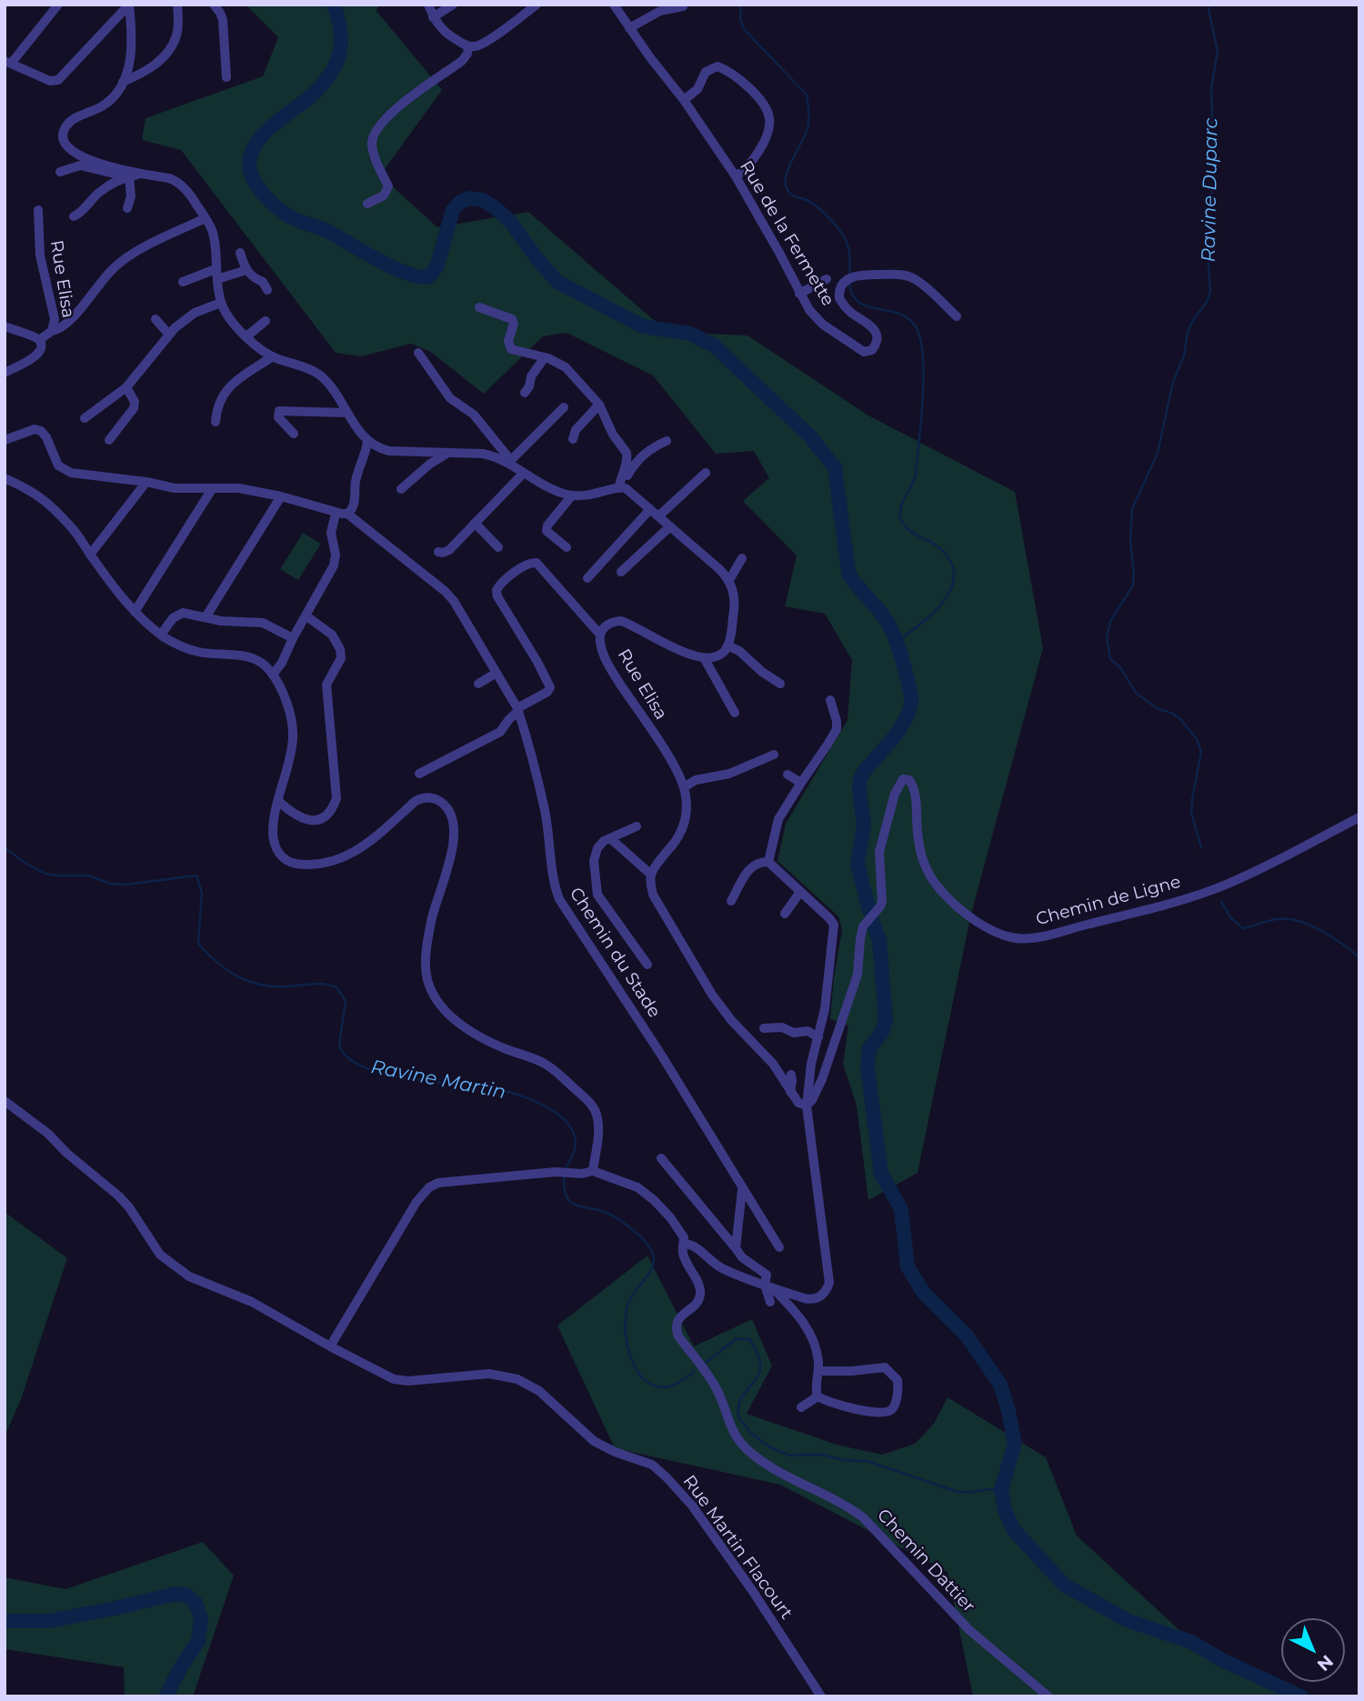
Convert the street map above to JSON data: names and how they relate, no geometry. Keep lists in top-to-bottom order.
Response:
{
  "streets": {
    "street": [
      "Rue de la Fermette",
      "Rue Elisa",
      "Chemin de Ligne",
      "Chemin du Stade",
      "Rue Martin Flacourt",
      "Chemin Dattier"
    ]
  },
  "water": ["Ravine Duparc", "Ravine Martin"],
  "north": "bottom right"
}
